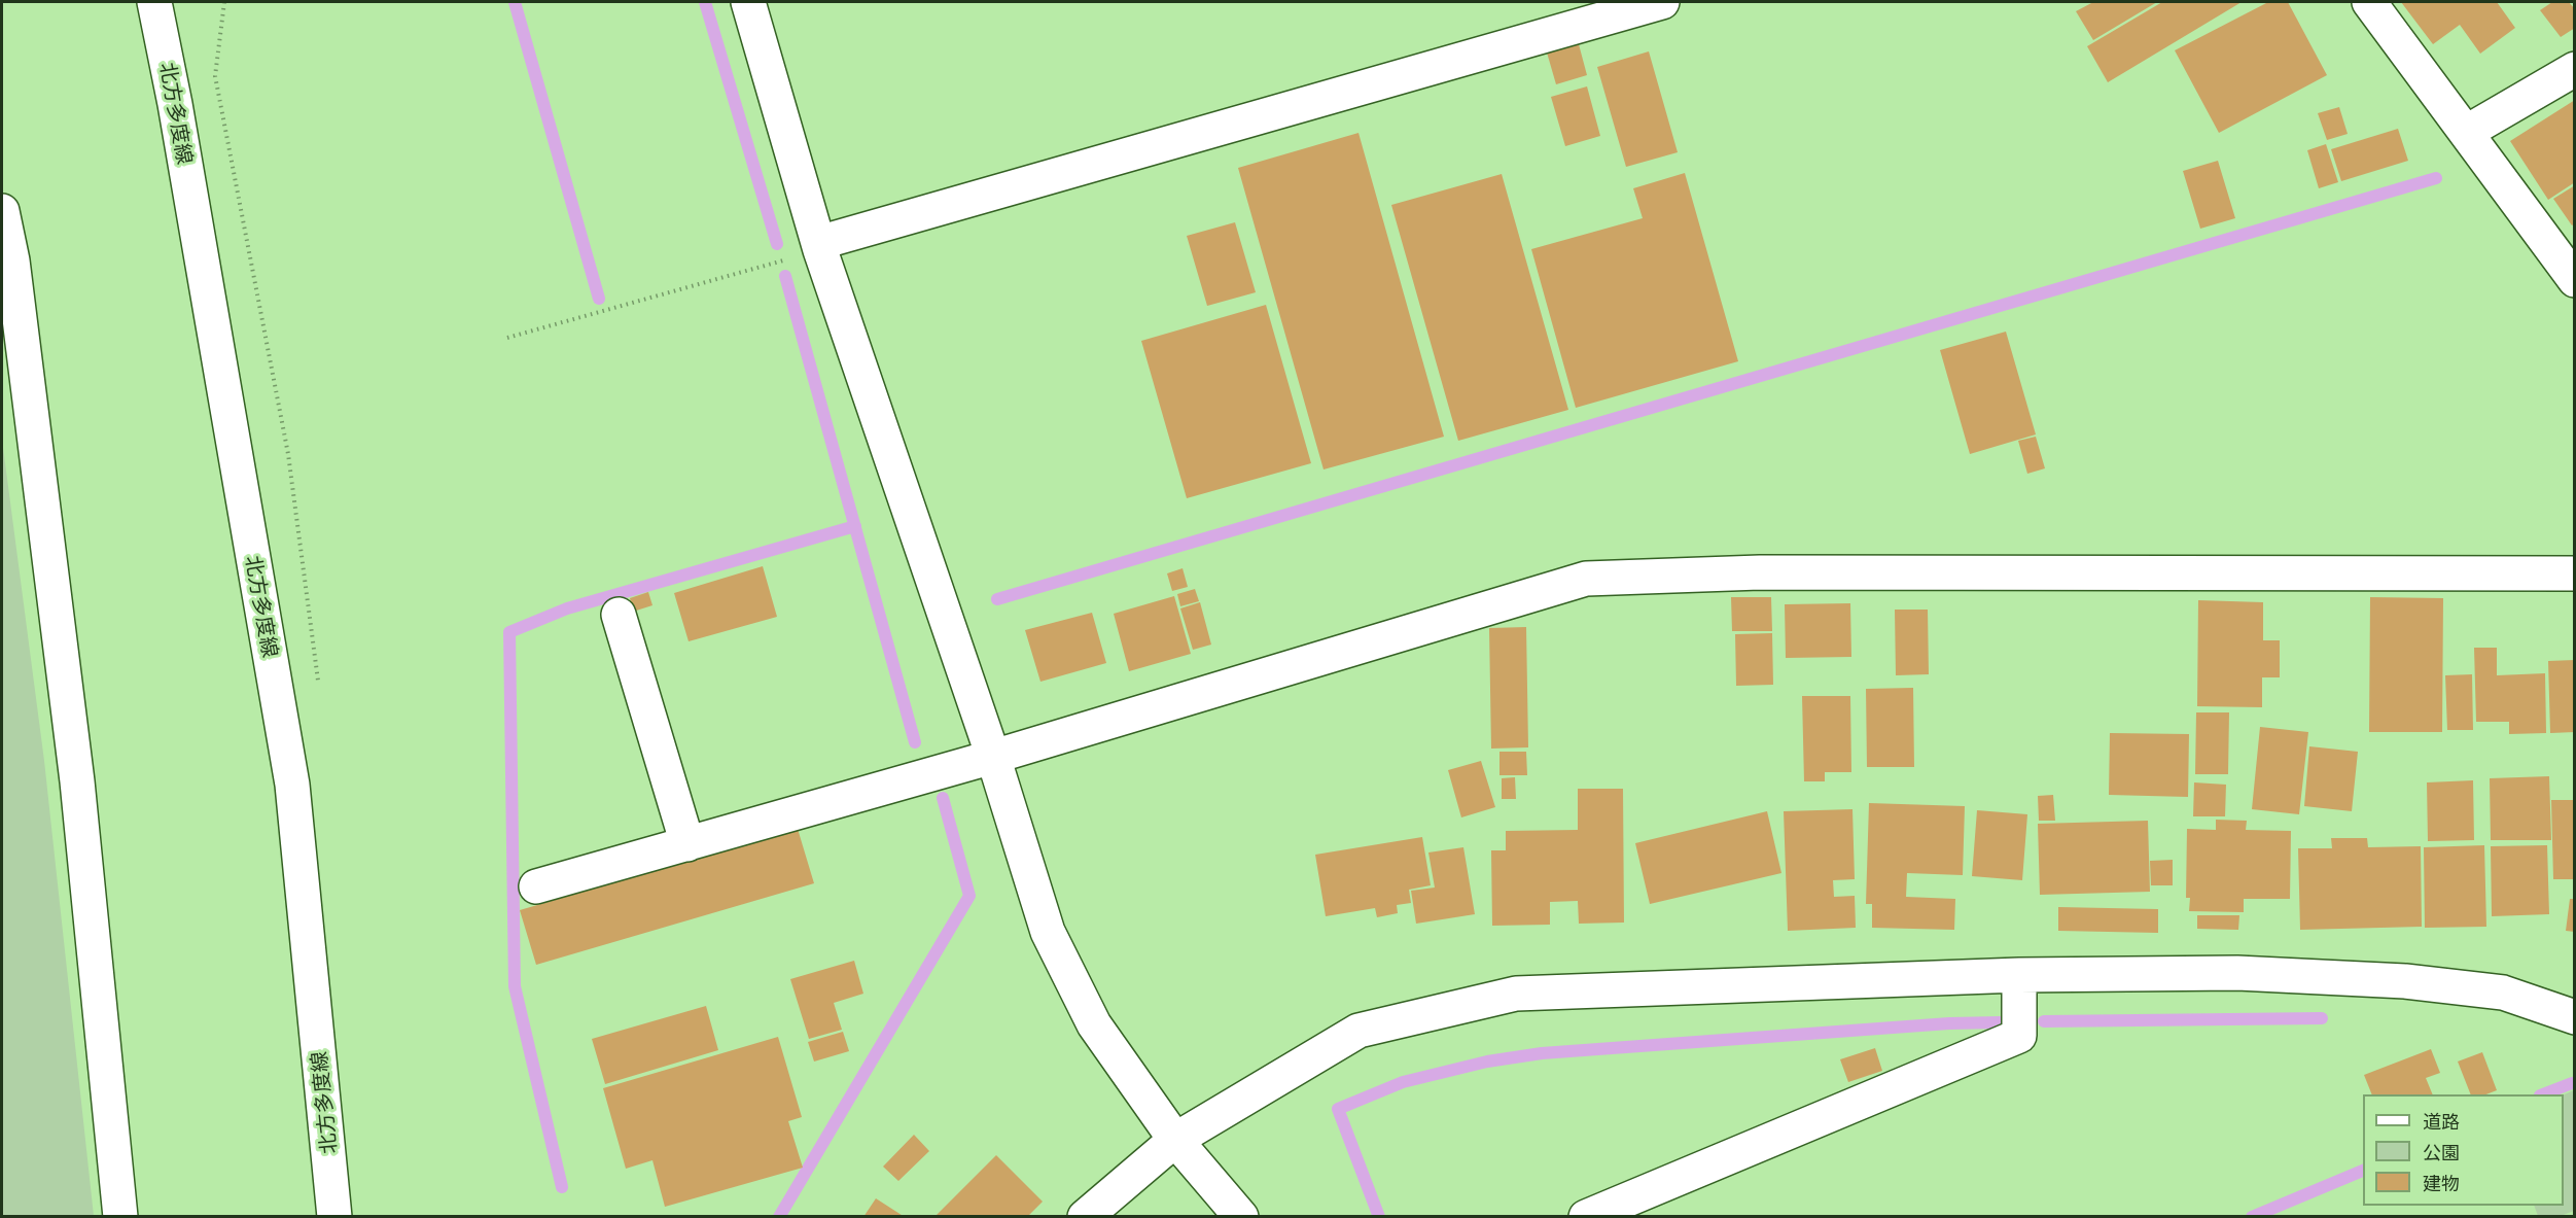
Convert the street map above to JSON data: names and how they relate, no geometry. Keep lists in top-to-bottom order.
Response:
{
  "streets": {
    "street": ["北方多度線"]
  },
  "legend": ["道路", "公園", "建物"]
}
